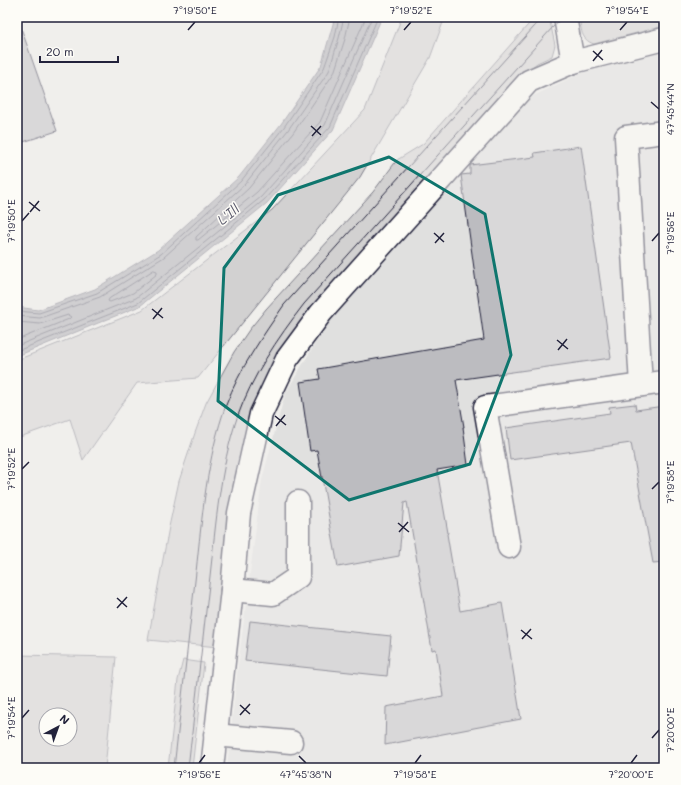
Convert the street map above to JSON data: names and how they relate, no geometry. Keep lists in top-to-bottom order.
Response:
{
  "water": ["L'Ill"],
  "scale_bar": "20 m",
  "north": "top right",
  "coordinates": [
    "7°19'50\"E",
    "7°19'52\"E",
    "7°19'54\"E",
    "47°45'44\"N",
    "7°19'56\"E",
    "7°19'58\"E",
    "7°20'00\"E",
    "47°45'38\"N"
  ]
}
